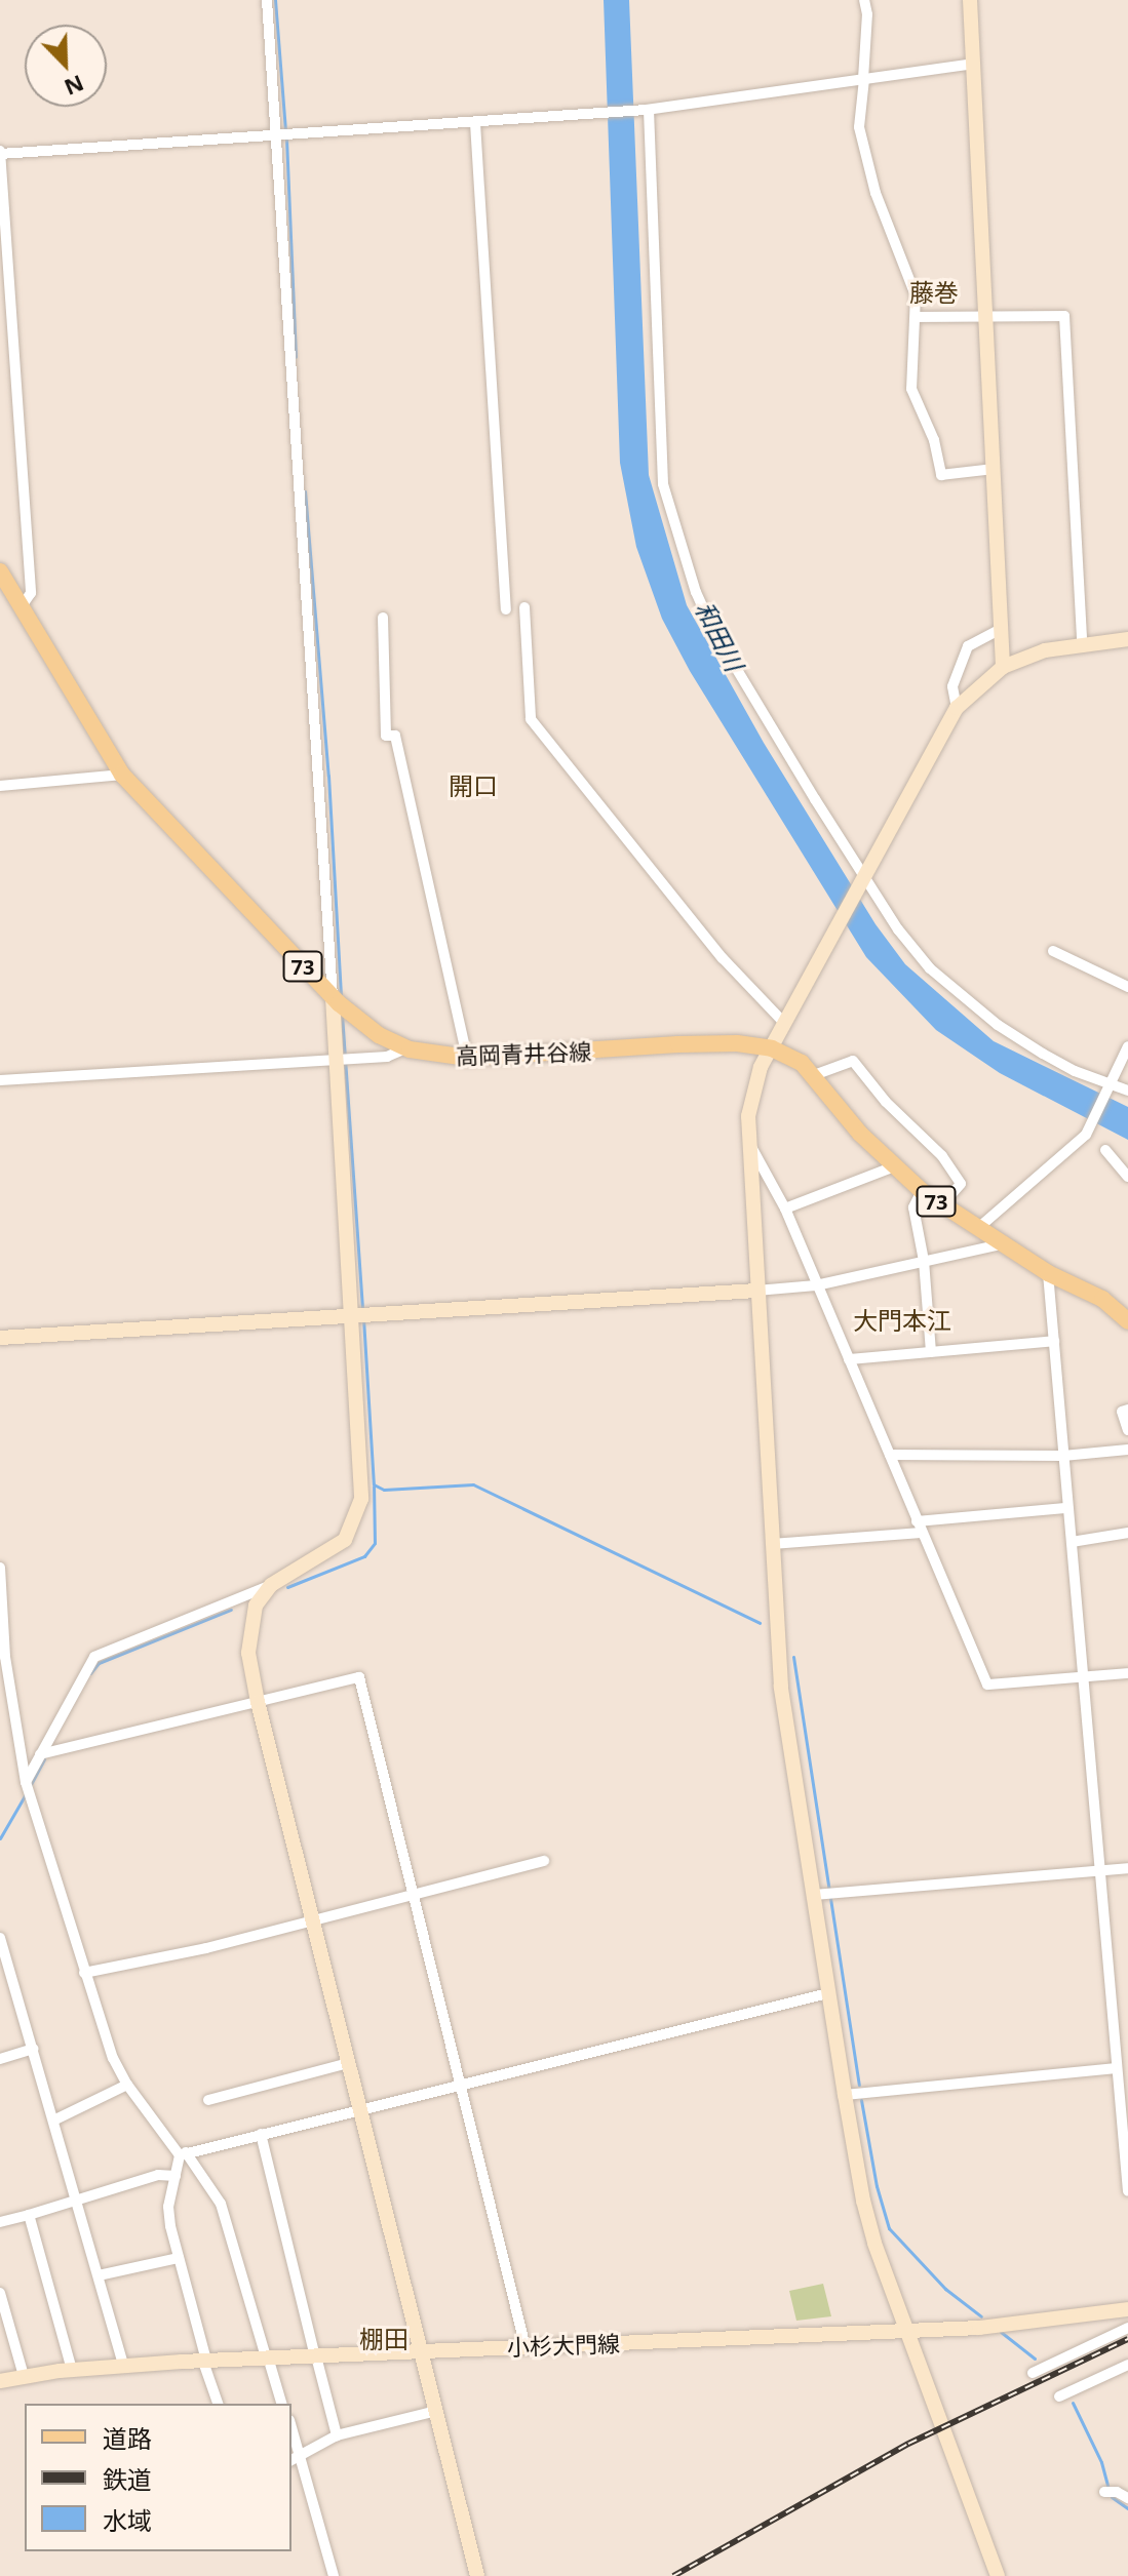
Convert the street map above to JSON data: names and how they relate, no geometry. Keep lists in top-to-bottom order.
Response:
{
  "streets": {
    "main road": ["73", "高岡青井谷線"],
    "street": ["小杉大門線"]
  },
  "districts": [
    "藤巻",
    "開口",
    "大門本江",
    "棚田"
  ],
  "water": ["和田川"],
  "legend": ["道路", "鉄道", "水域"],
  "north": "bottom right"
}
